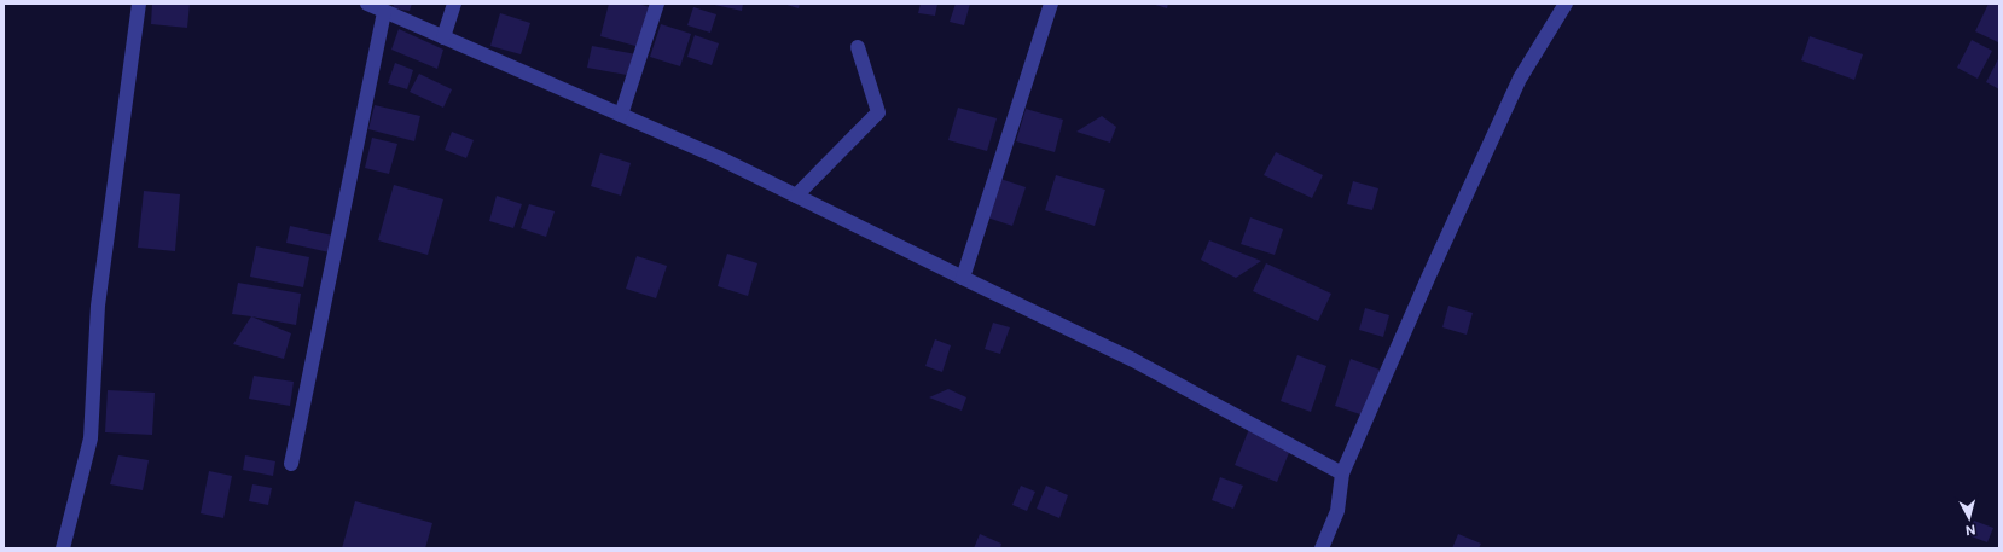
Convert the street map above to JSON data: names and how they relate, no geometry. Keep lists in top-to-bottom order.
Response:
{
  "north": "bottom"
}
